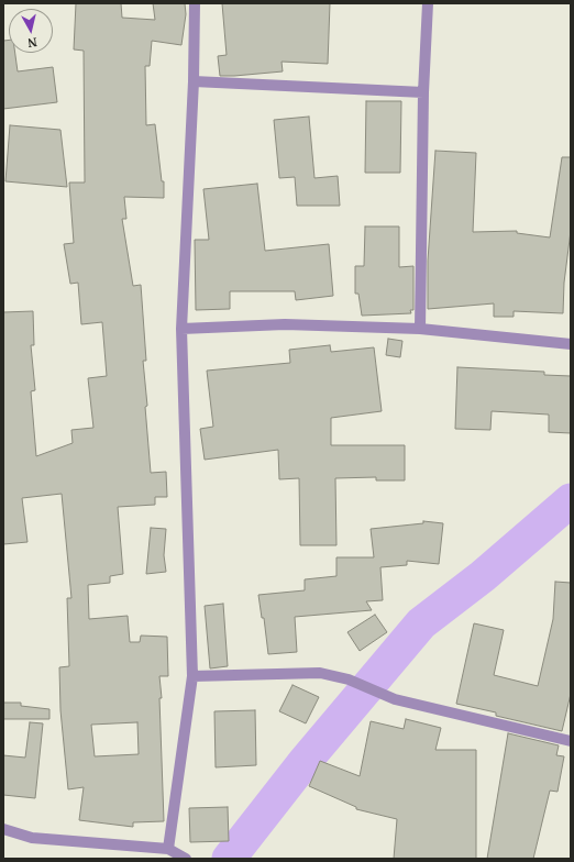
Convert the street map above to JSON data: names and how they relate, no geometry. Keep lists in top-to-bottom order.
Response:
{
  "north": "bottom"
}
